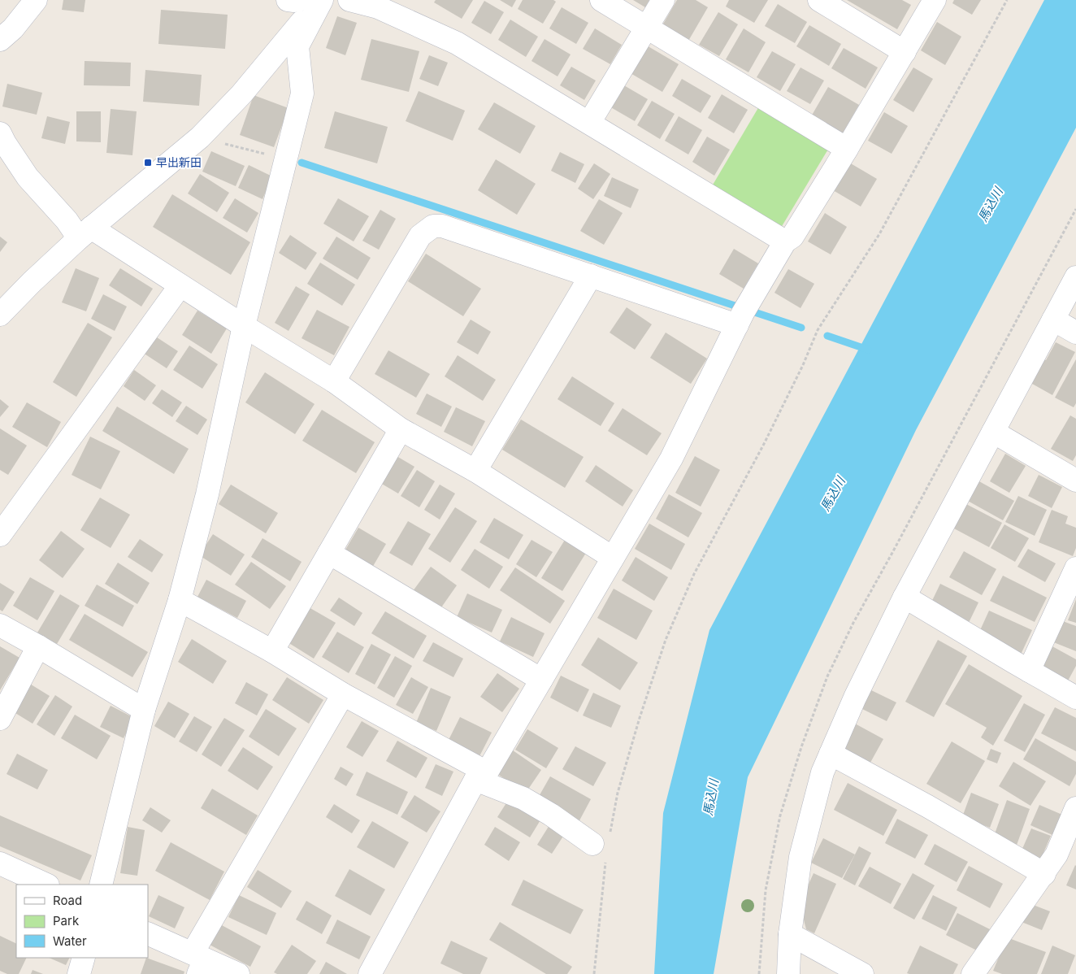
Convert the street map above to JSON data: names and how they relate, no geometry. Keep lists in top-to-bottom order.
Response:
{
  "water": ["馬込川"],
  "places": {
    "transit": ["早出新田"]
  },
  "legend": ["Road", "Park", "Water"]
}
